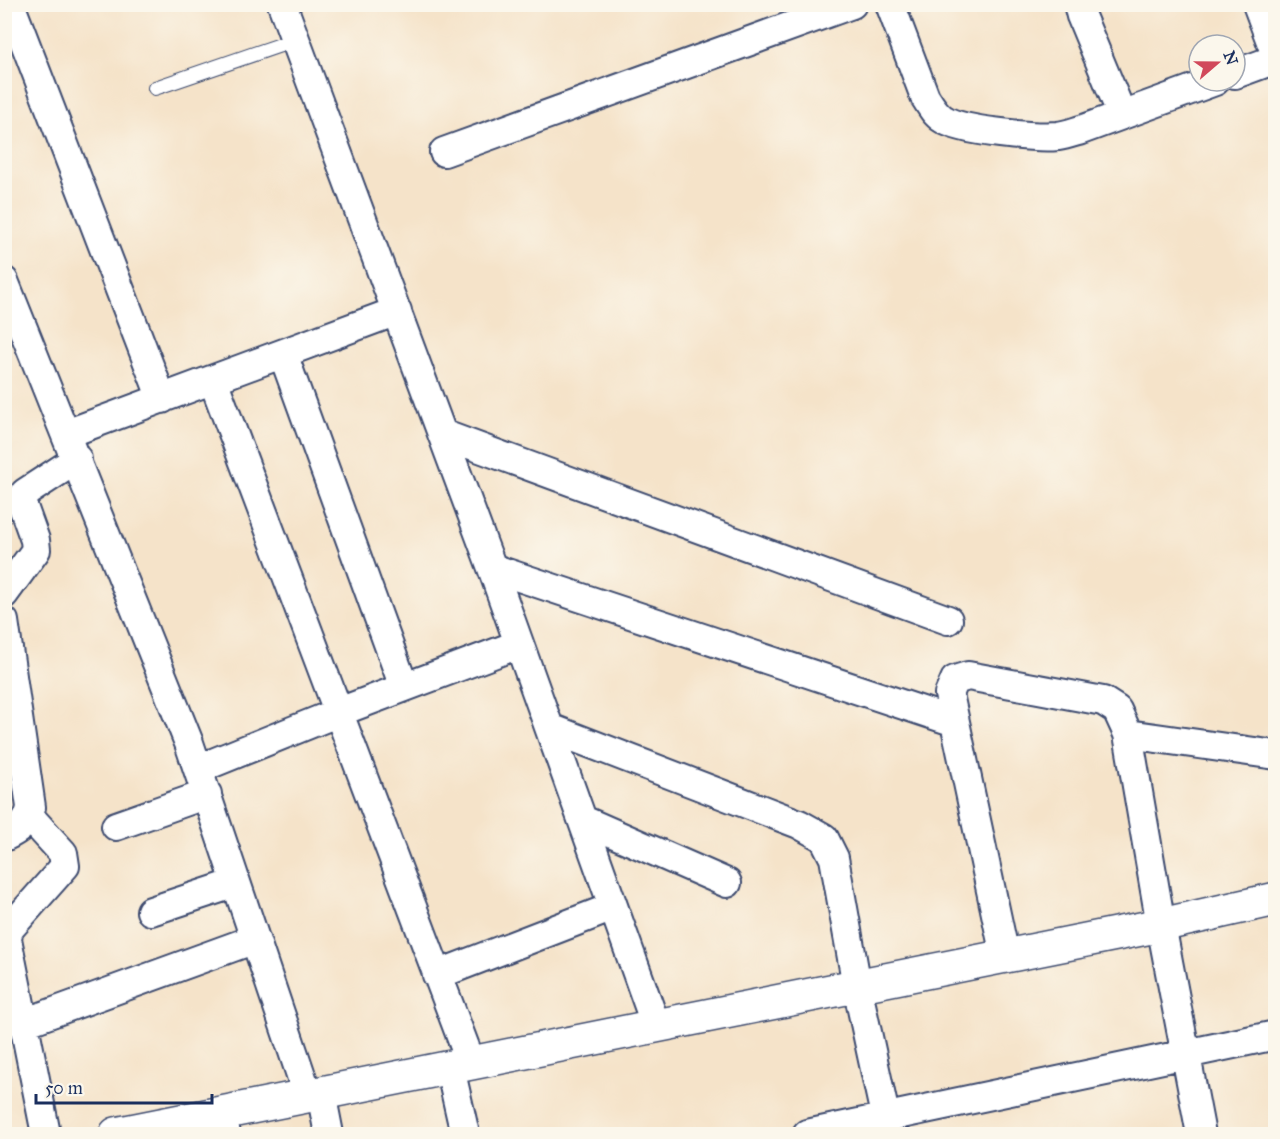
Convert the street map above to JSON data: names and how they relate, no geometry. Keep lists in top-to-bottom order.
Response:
{
  "scale_bar": "50 m",
  "north": "right"
}
